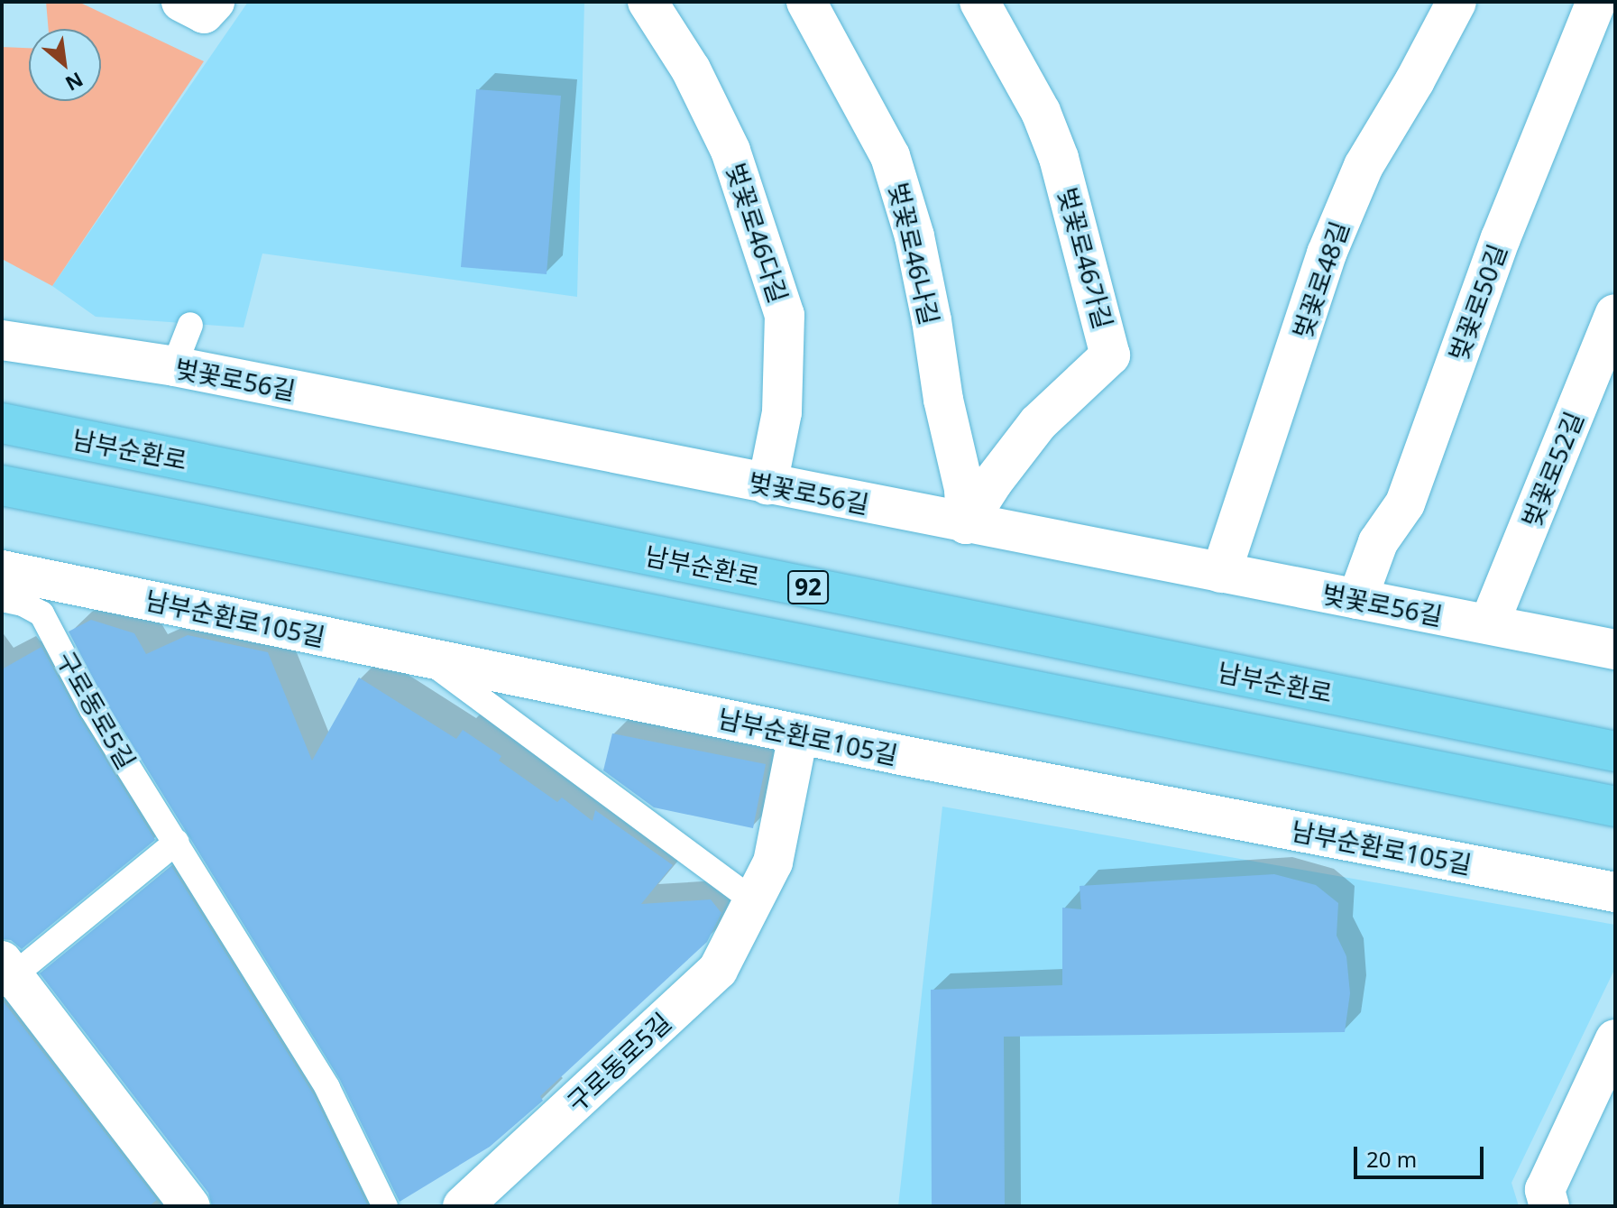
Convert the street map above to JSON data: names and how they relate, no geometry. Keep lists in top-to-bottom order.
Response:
{
  "streets": {
    "main road": ["남부순환로", "92"],
    "street": [
      "벚꽃로46다길",
      "벚꽃로46나길",
      "벚꽃로46가길",
      "벚꽃로48길",
      "벚꽃로50길",
      "벚꽃로56길",
      "벚꽃로52길",
      "남부순환로105길",
      "구로동로5길"
    ]
  },
  "crossings": [
    ["벚꽃로46다길", "벚꽃로56길"],
    ["벚꽃로46나길", "벚꽃로46가길"],
    ["벚꽃로46나길", "벚꽃로56길"],
    ["벚꽃로46가길", "벚꽃로56길"],
    ["벚꽃로48길", "벚꽃로56길"],
    ["벚꽃로50길", "벚꽃로56길"],
    ["벚꽃로56길", "벚꽃로52길"],
    ["남부순환로105길", "구로동로5길"]
  ],
  "scale_bar": "20 m",
  "north": "bottom right"
}
